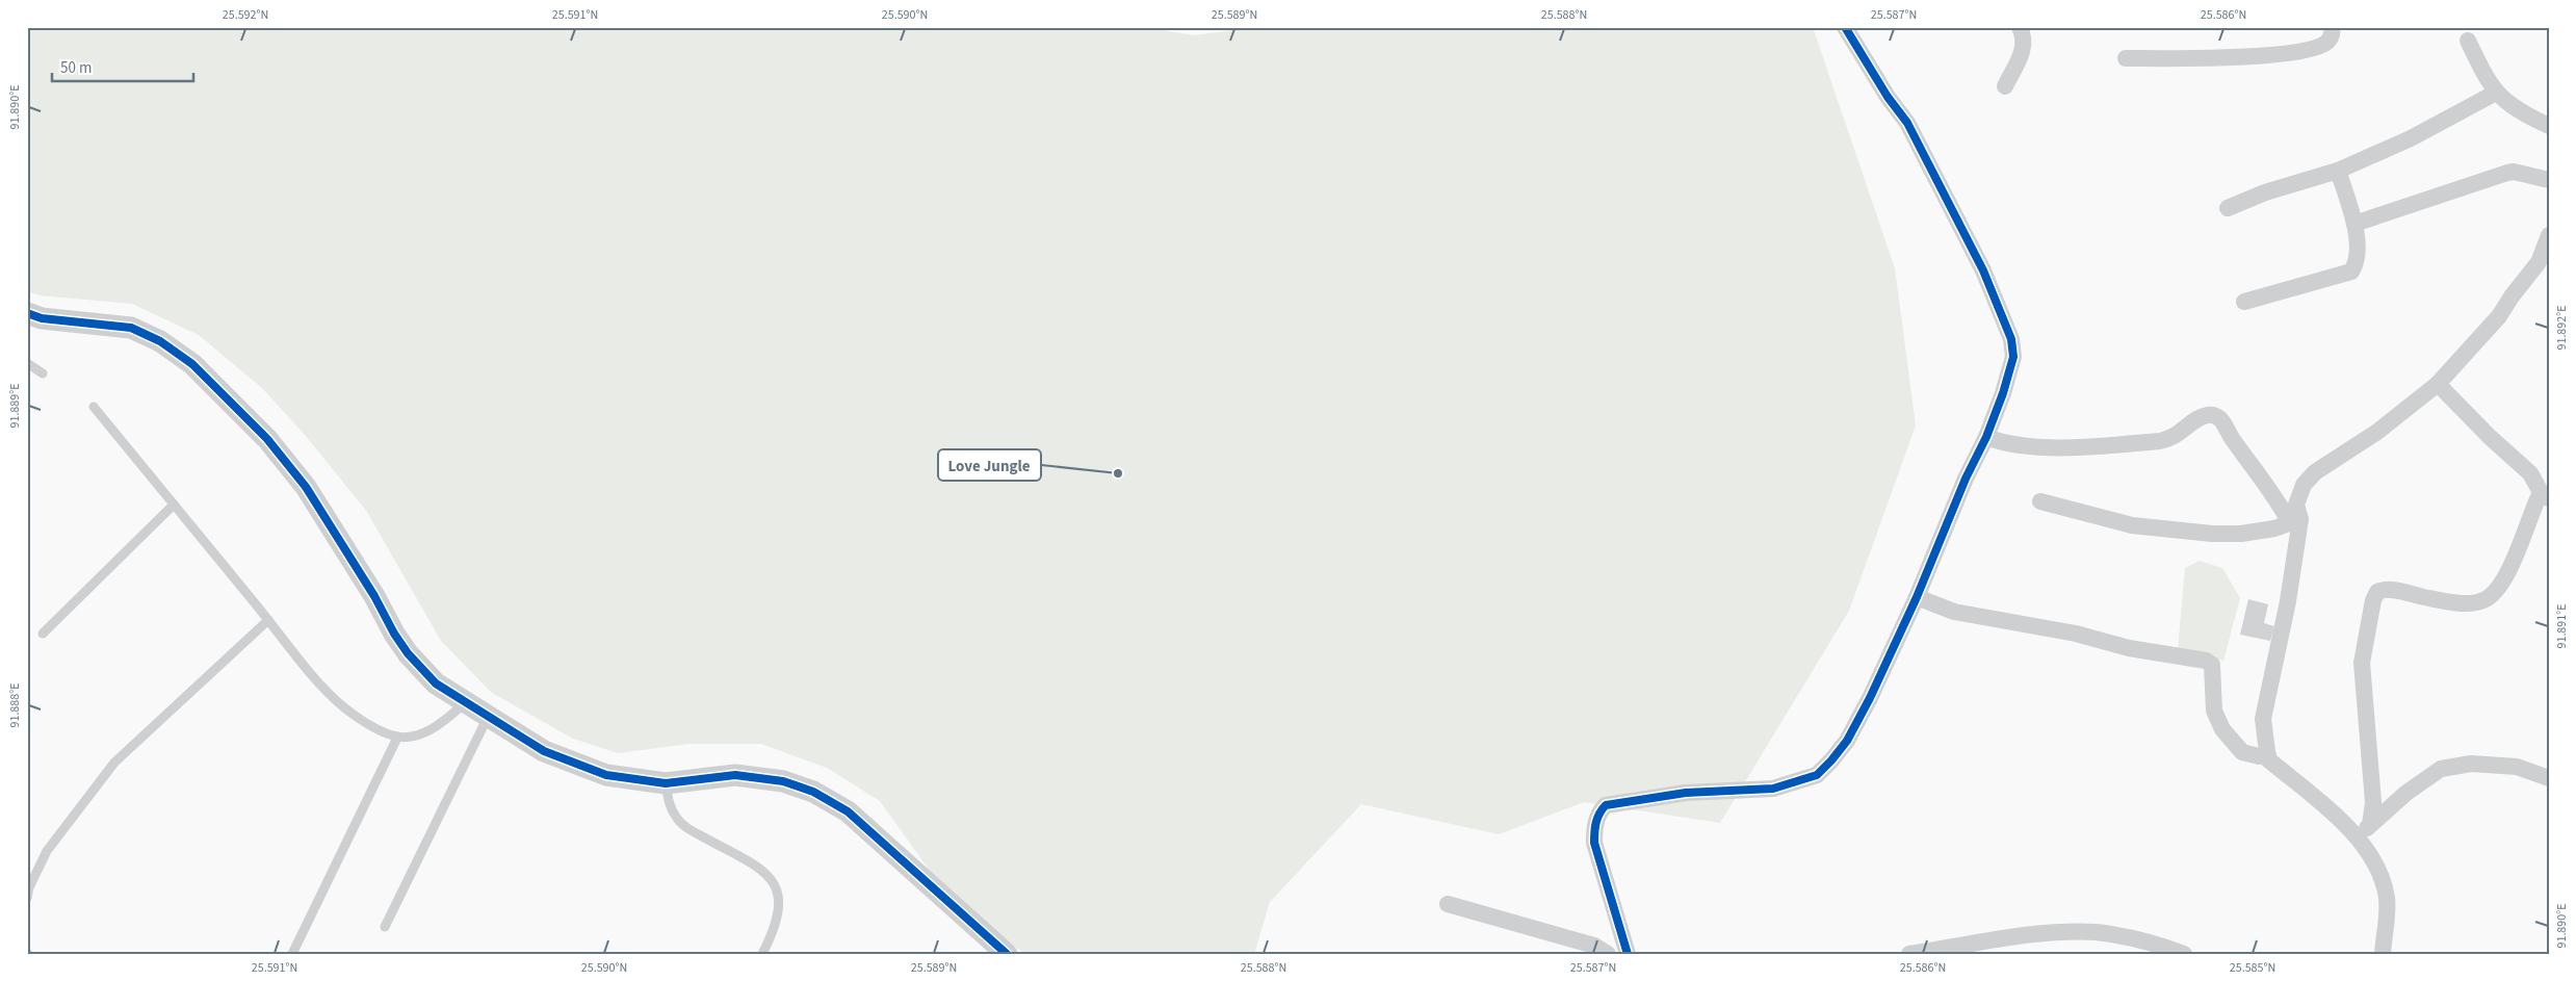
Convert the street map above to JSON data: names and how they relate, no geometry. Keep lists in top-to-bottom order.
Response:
{
  "places": ["Love Jungle"],
  "scale_bar": "50 m",
  "coordinates": [
    "25.592°N",
    "25.591°N",
    "25.590°N",
    "25.589°N",
    "25.588°N",
    "25.587°N",
    "25.586°N",
    "91.890°E",
    "91.892°E",
    "91.889°E",
    "91.891°E",
    "91.888°E",
    "25.585°N"
  ]
}
